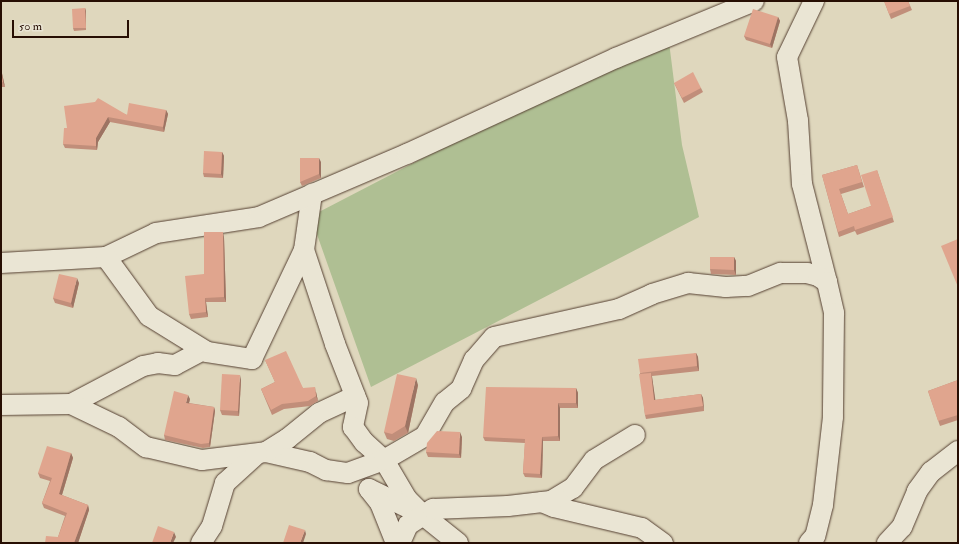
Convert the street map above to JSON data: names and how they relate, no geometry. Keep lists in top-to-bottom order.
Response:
{
  "scale_bar": "50 m"
}
